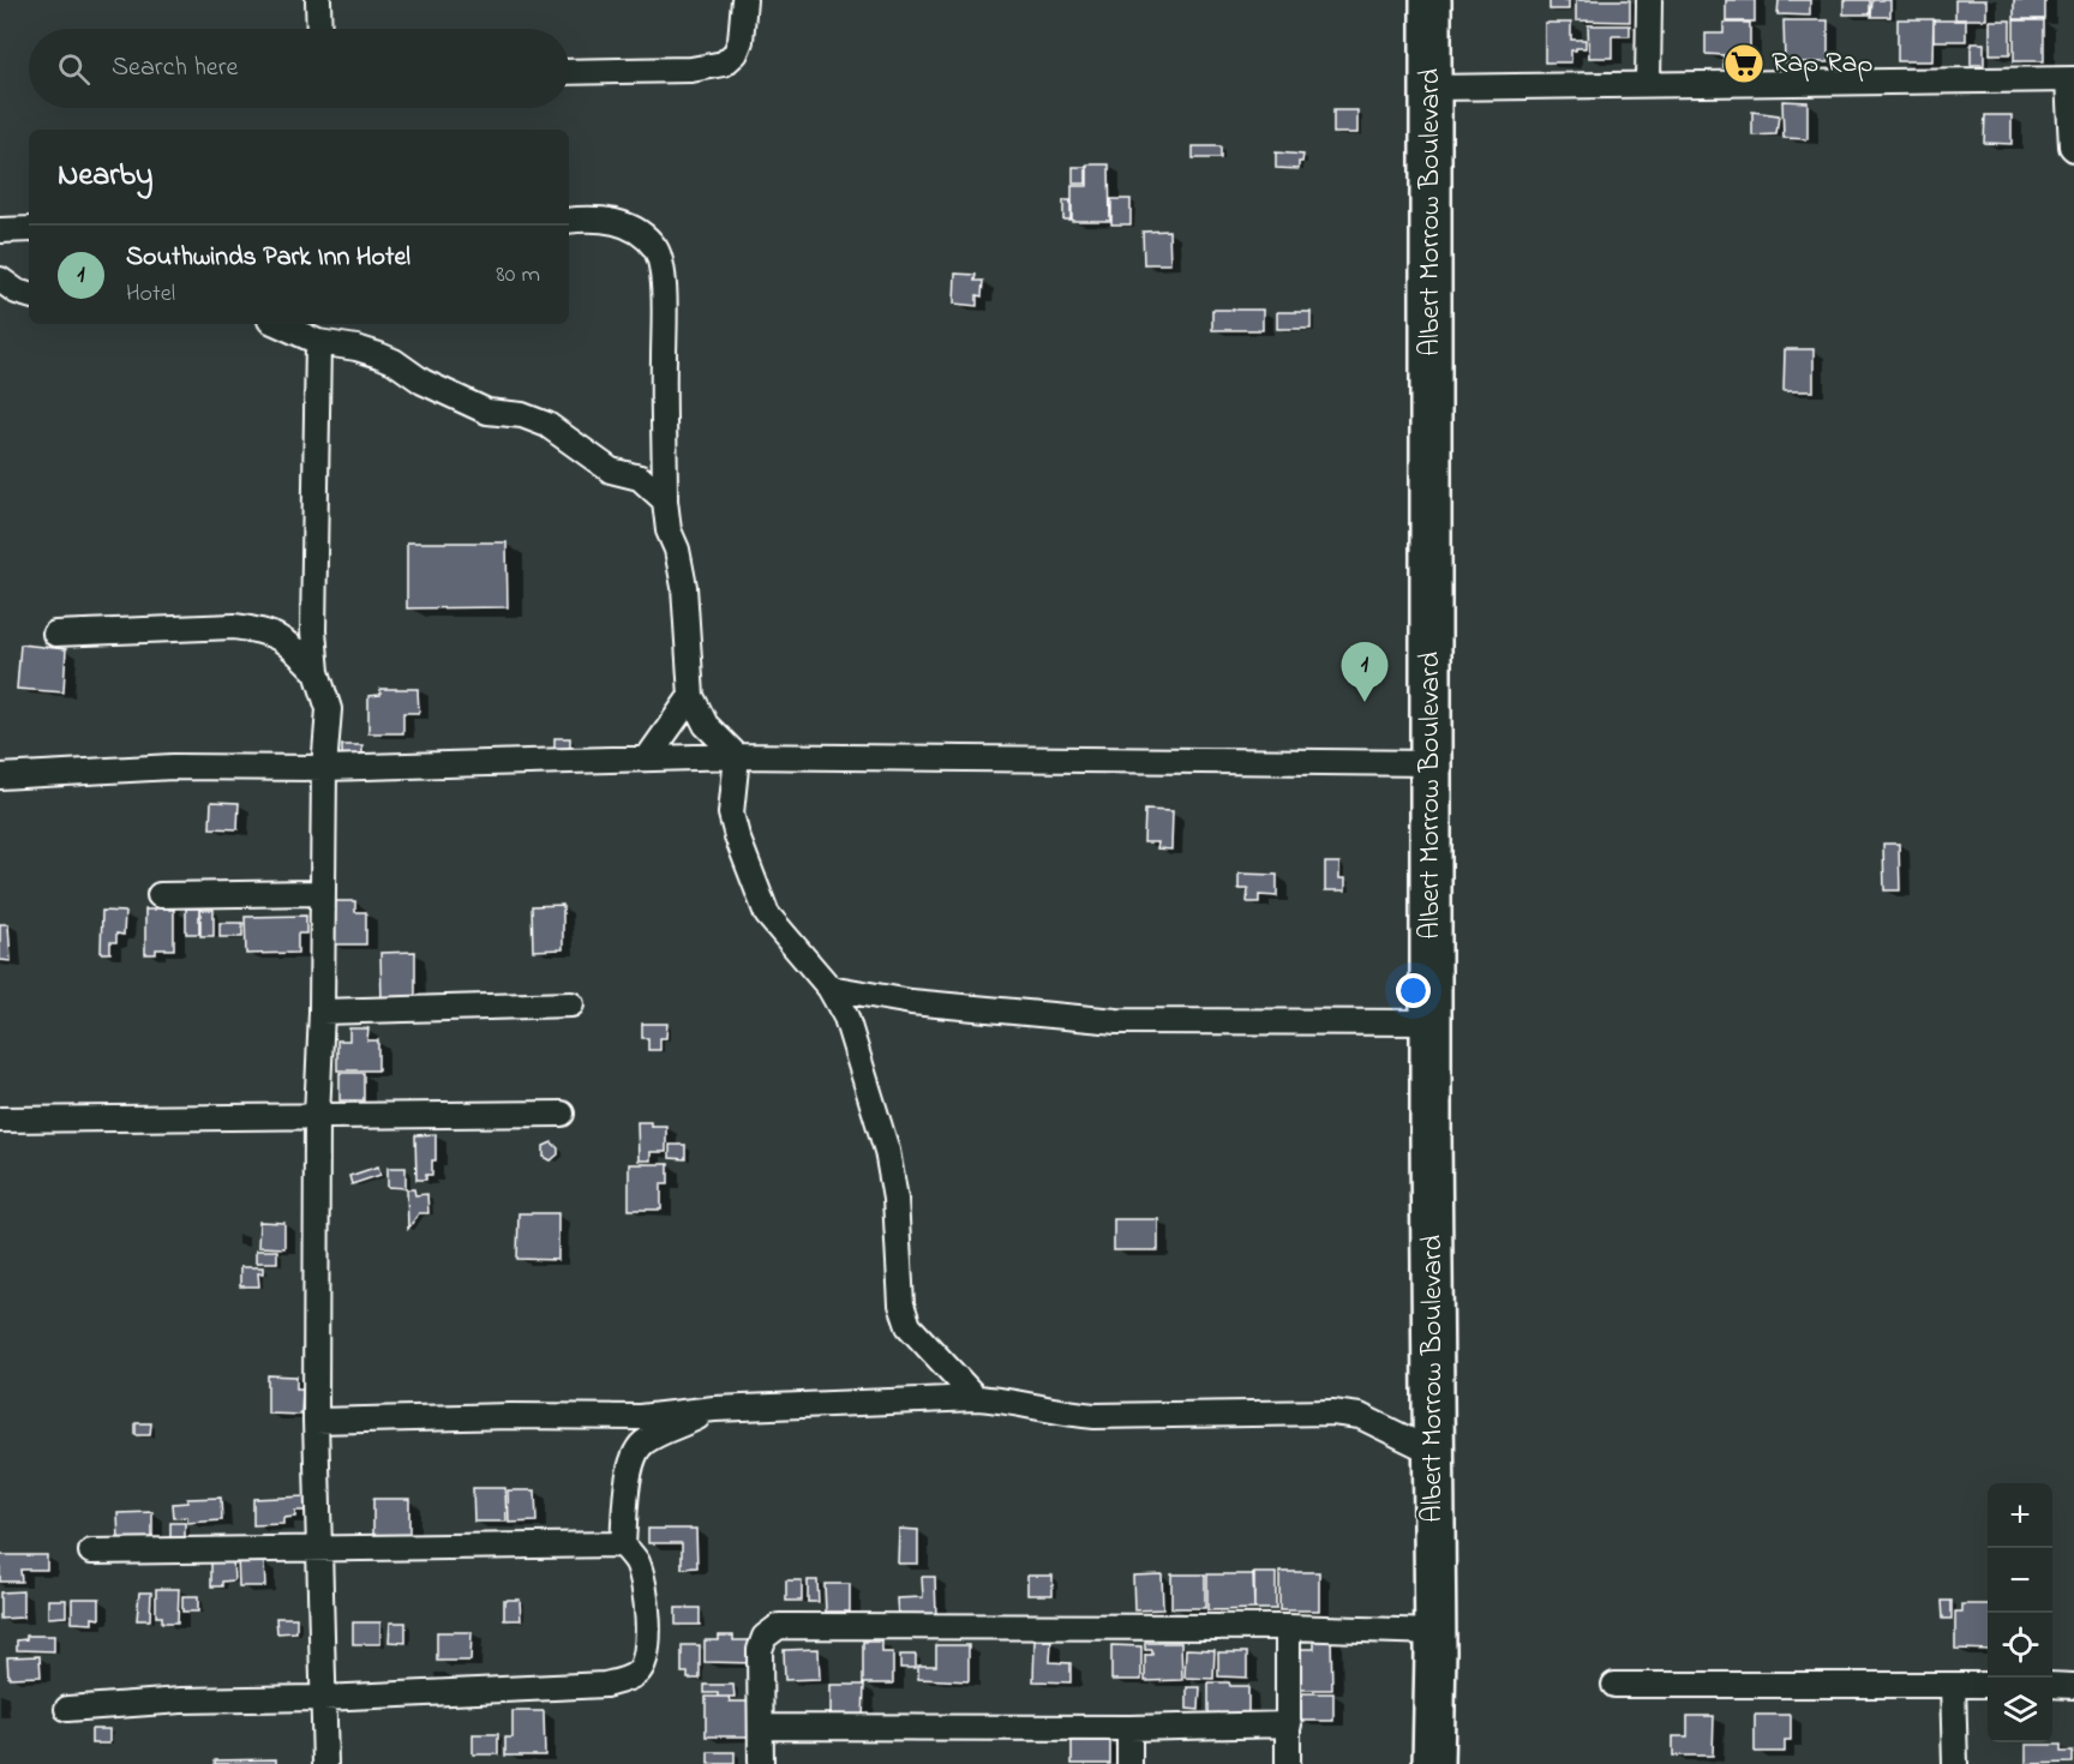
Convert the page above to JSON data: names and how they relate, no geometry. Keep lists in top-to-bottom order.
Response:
{
  "streets": {
    "highway": ["Albert Morrow Boulevard"]
  },
  "places": {
    "supermarket": ["Rap Rap"]
  },
  "page": {
    "search": "Search here",
    "heading": "Nearby",
    "list": [
      {
        "mark": "1",
        "name": "Southwinds Park Inn Hotel",
        "note": "Hotel",
        "value": "80 m"
      }
    ],
    "pins": "1",
    "map_buttons": ["+", "−"]
  }
}
